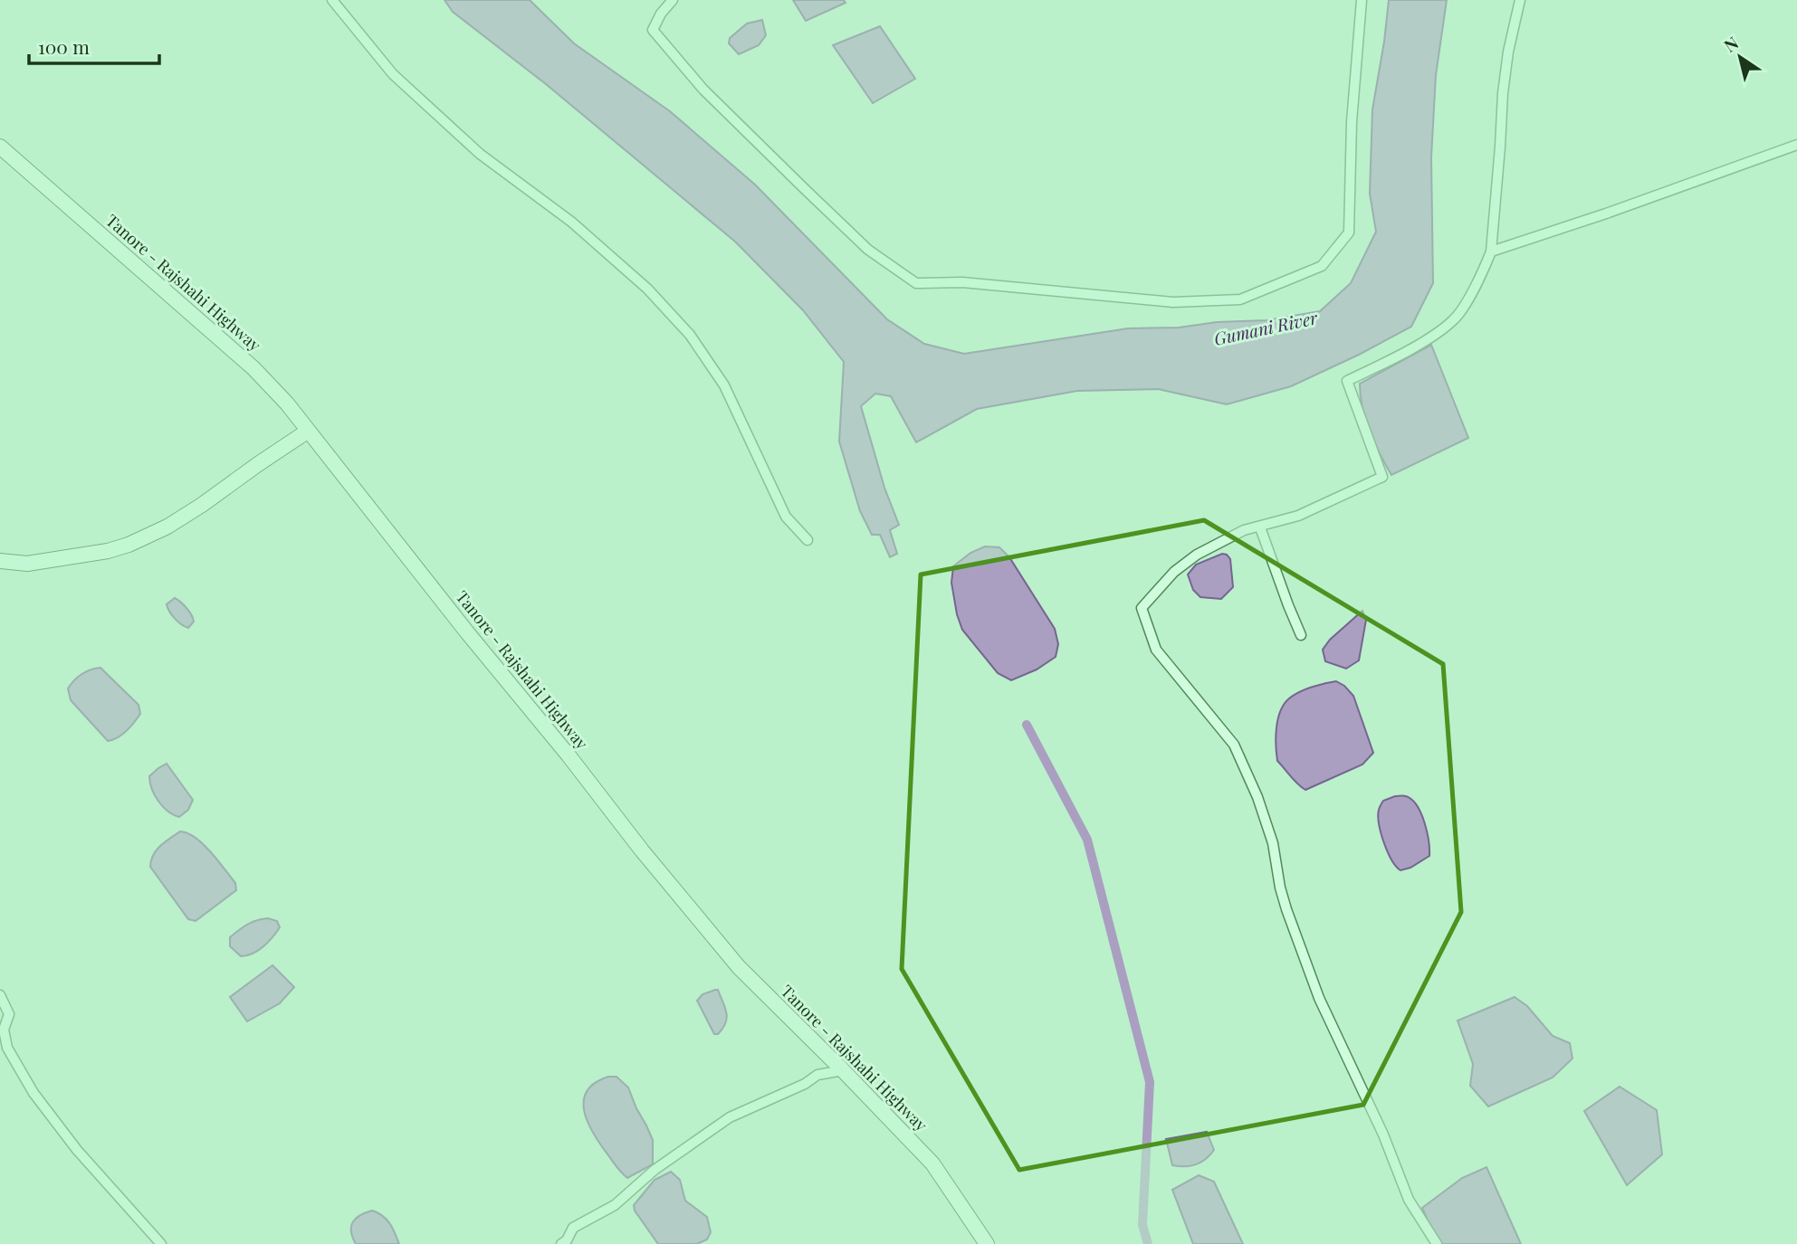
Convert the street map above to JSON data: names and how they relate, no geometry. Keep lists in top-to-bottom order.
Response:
{
  "streets": {
    "main road": ["Tanore - Rajshahi Highway"]
  },
  "water": ["Gumani River"],
  "scale_bar": "100 m",
  "north": "top left"
}
